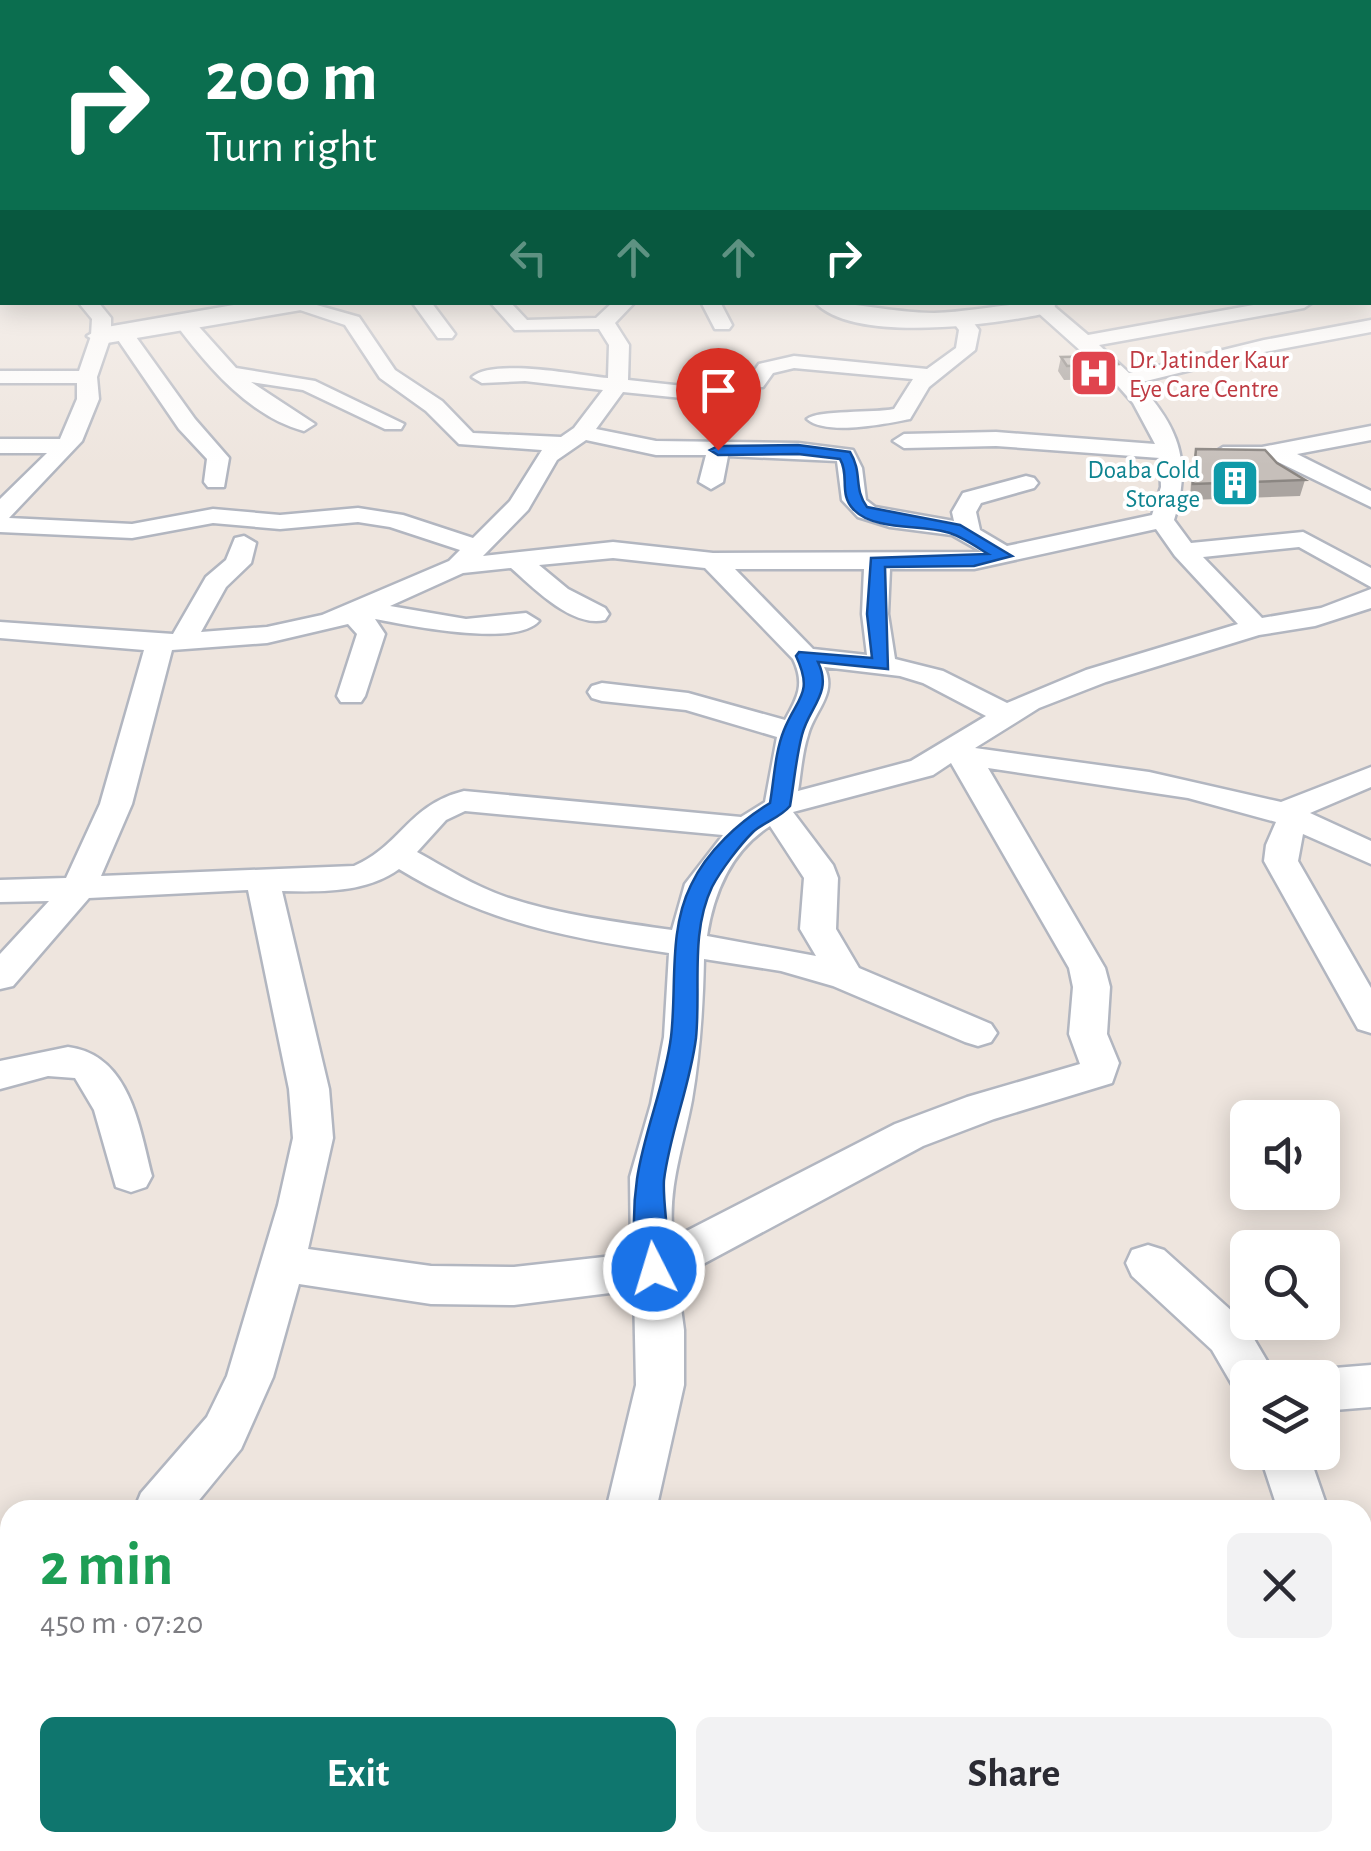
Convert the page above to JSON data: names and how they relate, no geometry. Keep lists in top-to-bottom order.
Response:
{
  "places": {
    "hospital": ["Dr. Jatinder Kaur Eye Care Centre"],
    "building": ["Doaba Cold Storage"]
  },
  "page": {
    "turn": ["200 m", "Turn right"],
    "heading": ["2 min", "450 m · 07:20"],
    "buttons": ["Exit", "Share"]
  }
}
